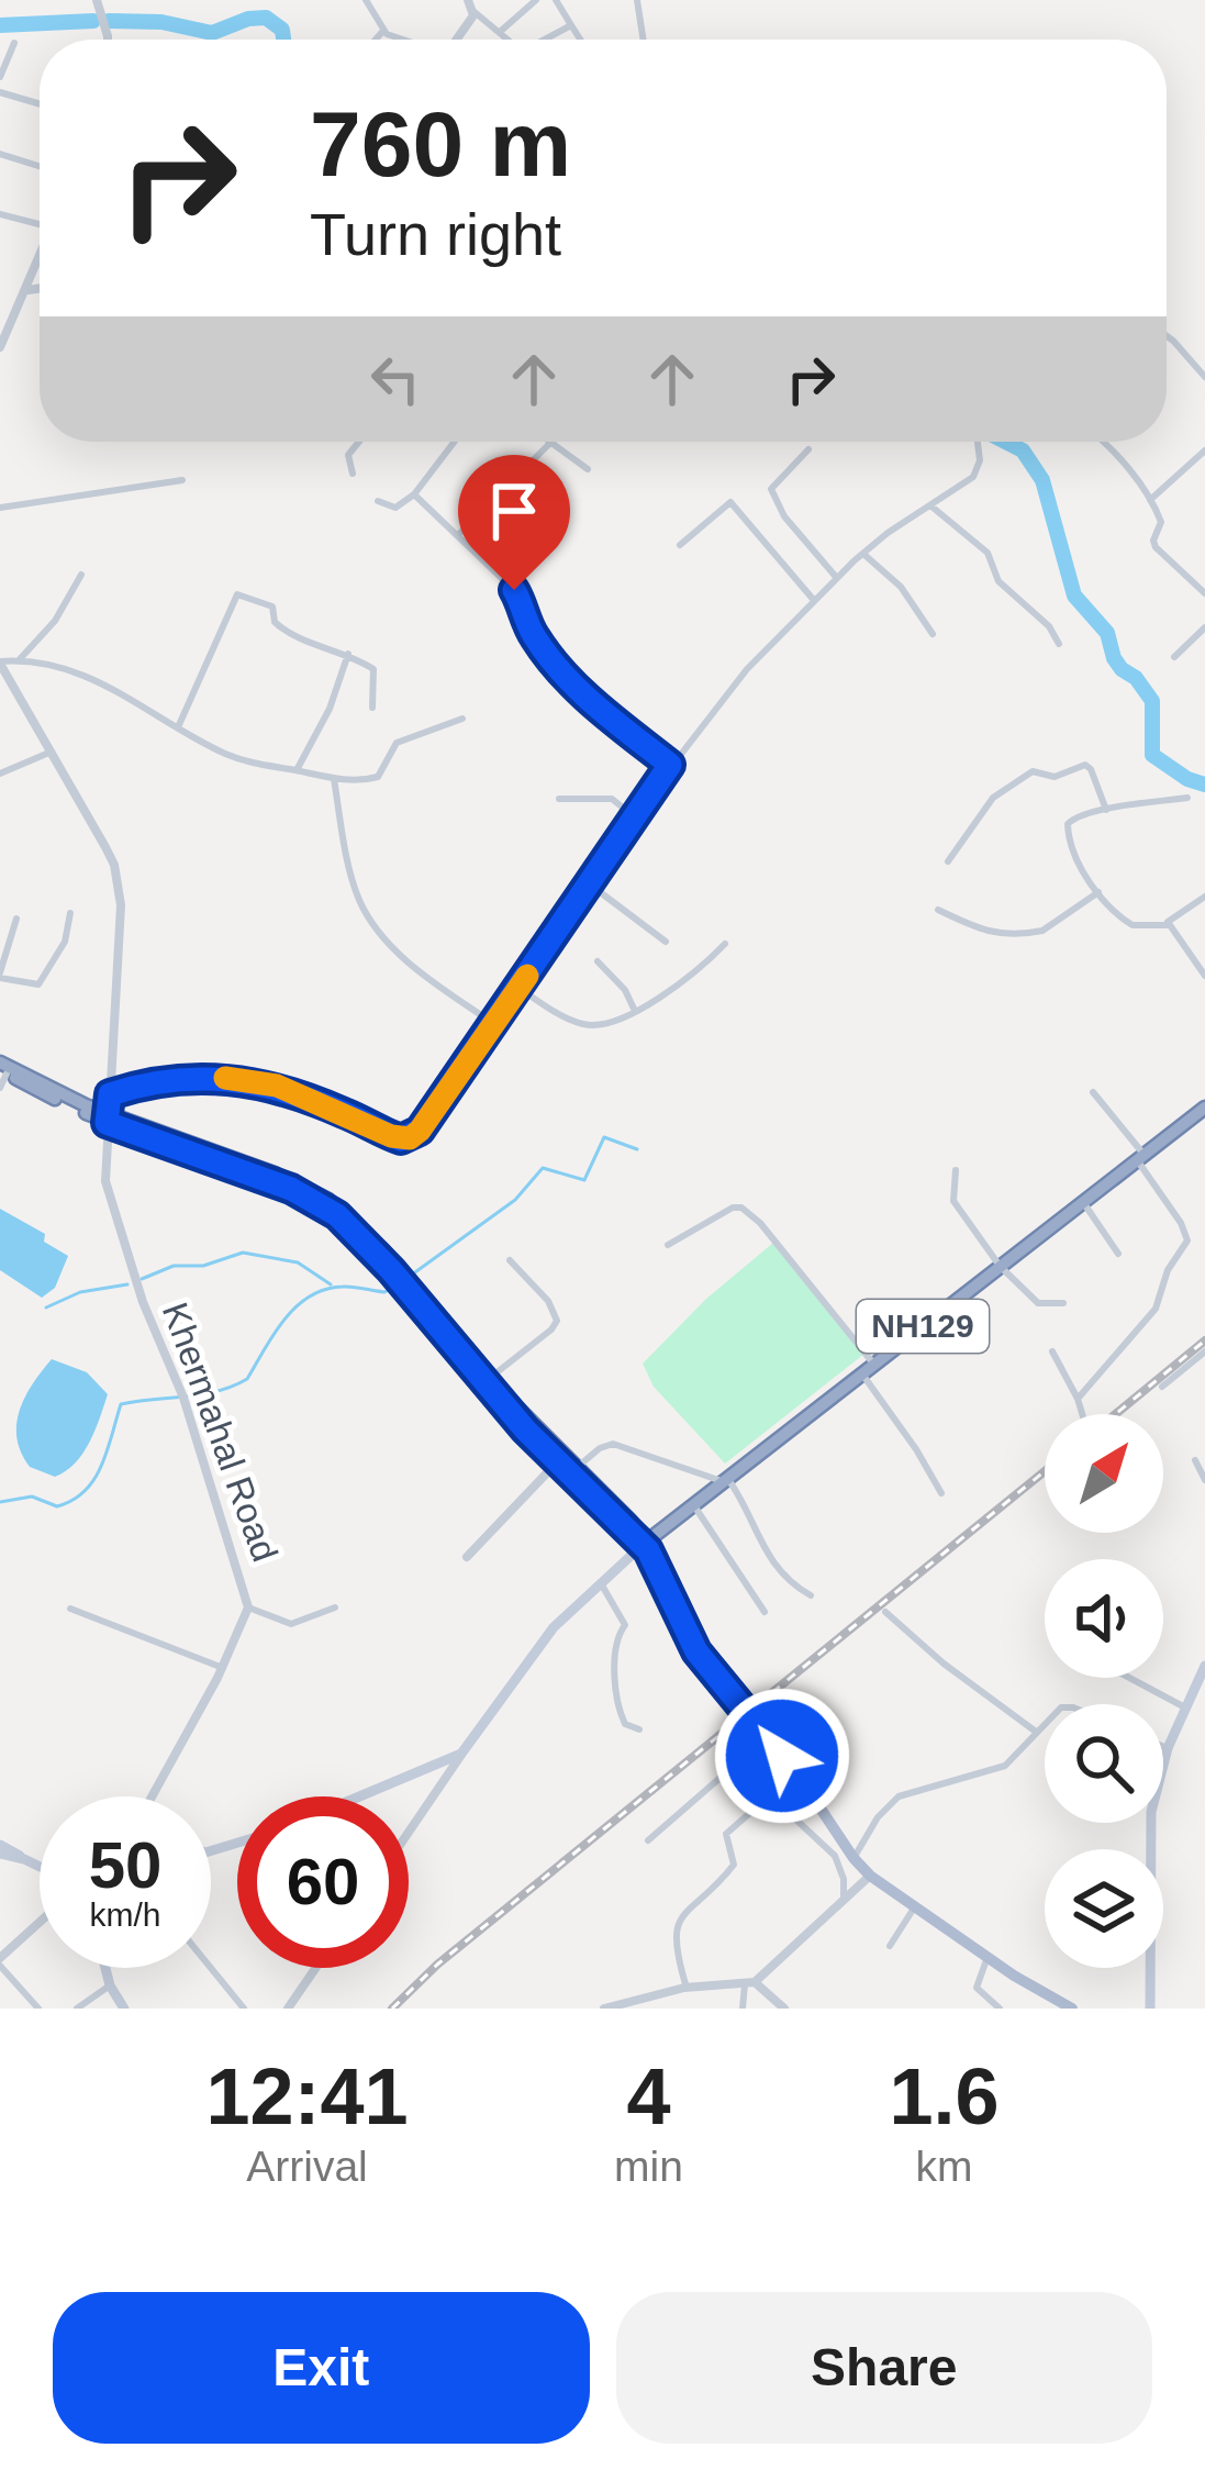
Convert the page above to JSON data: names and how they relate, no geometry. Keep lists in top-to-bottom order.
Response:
{
  "streets": {
    "highway": ["NH129"],
    "street": ["Khermahal Road"]
  },
  "north": "top right",
  "page": {
    "turn": ["760 m", "Turn right"],
    "speed": "50 km/h",
    "limit": "60",
    "eta": [
      "12:41",
      "Arrival",
      "4",
      "min",
      "1.6",
      "km"
    ],
    "buttons": ["Exit", "Share"]
  }
}
